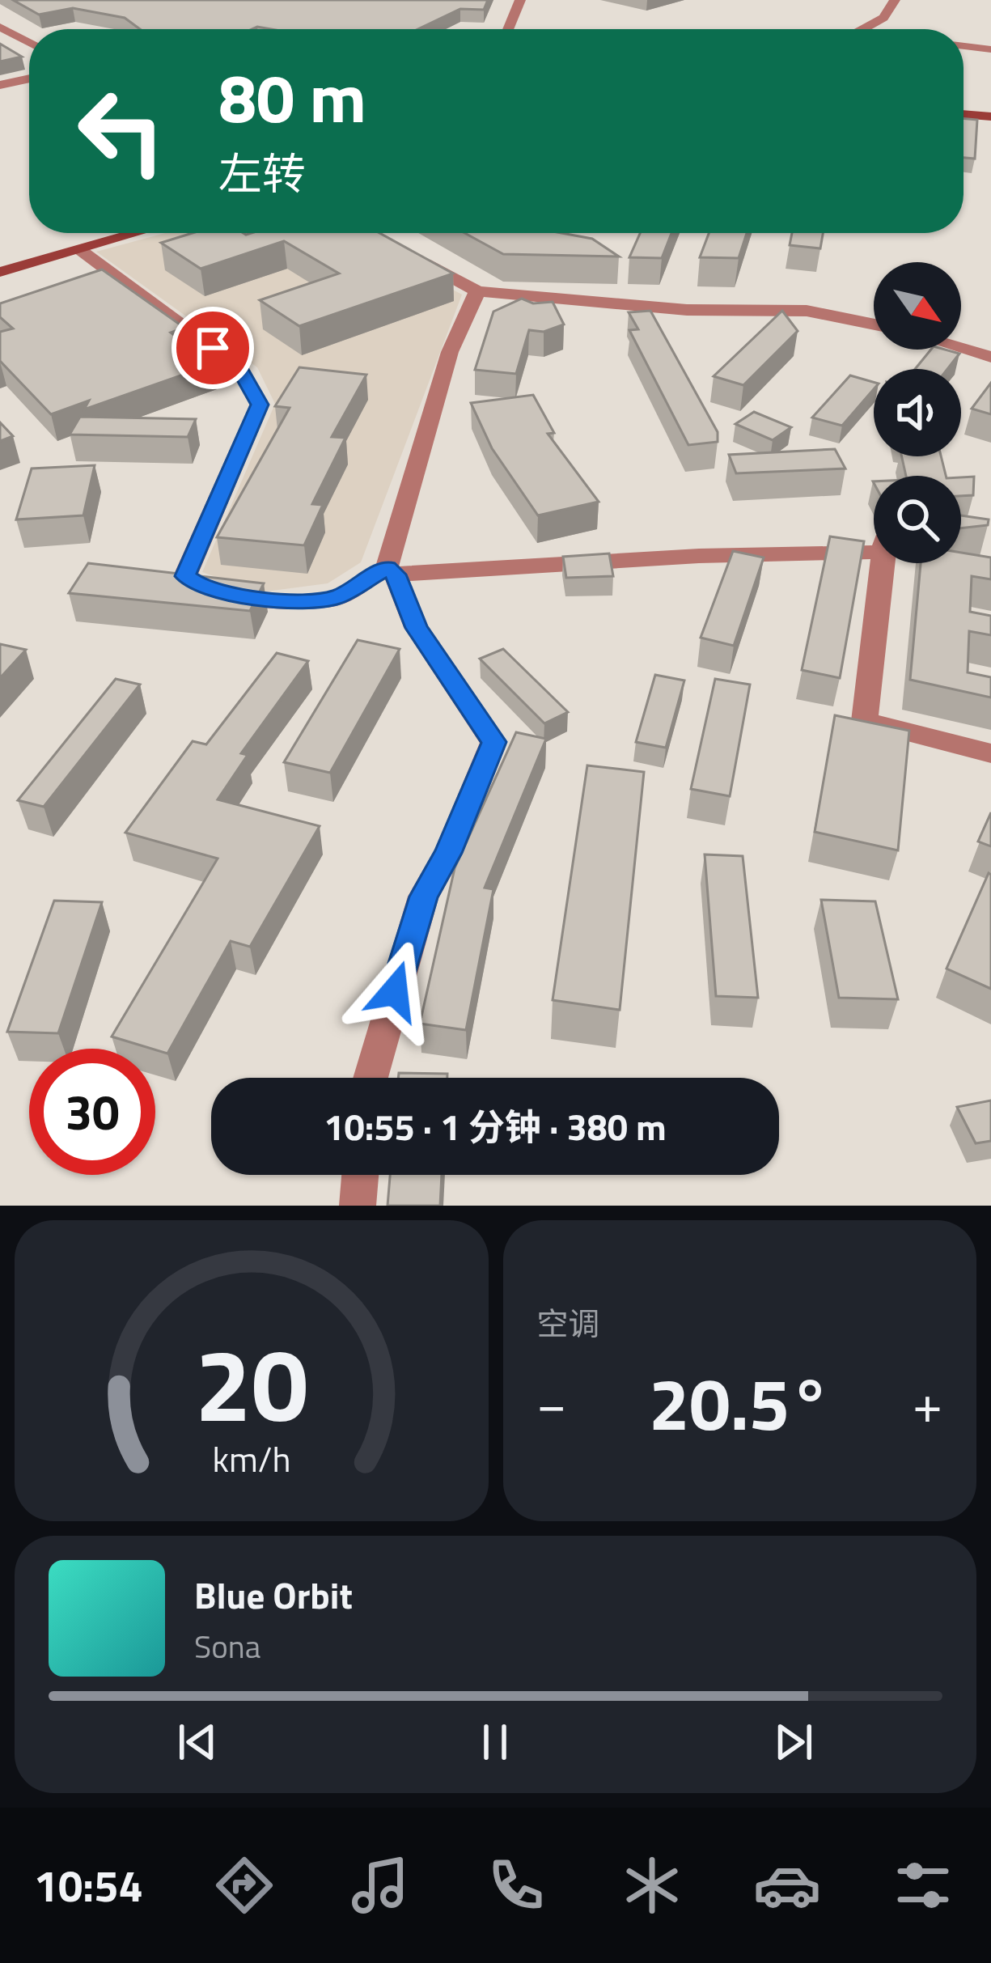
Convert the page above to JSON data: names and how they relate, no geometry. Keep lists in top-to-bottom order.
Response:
{
  "north": "bottom right",
  "page": {
    "turn": ["80 m", "左转"],
    "limit": "30",
    "trip": "10:55 · 1 分钟 · 380 m",
    "tile": "空调",
    "heat": ["−", "20.5°", "+"],
    "song": ["Blue Orbit", "Sona"],
    "tabs": "10:54",
    "gauge": ["20", "km/h"]
  }
}
